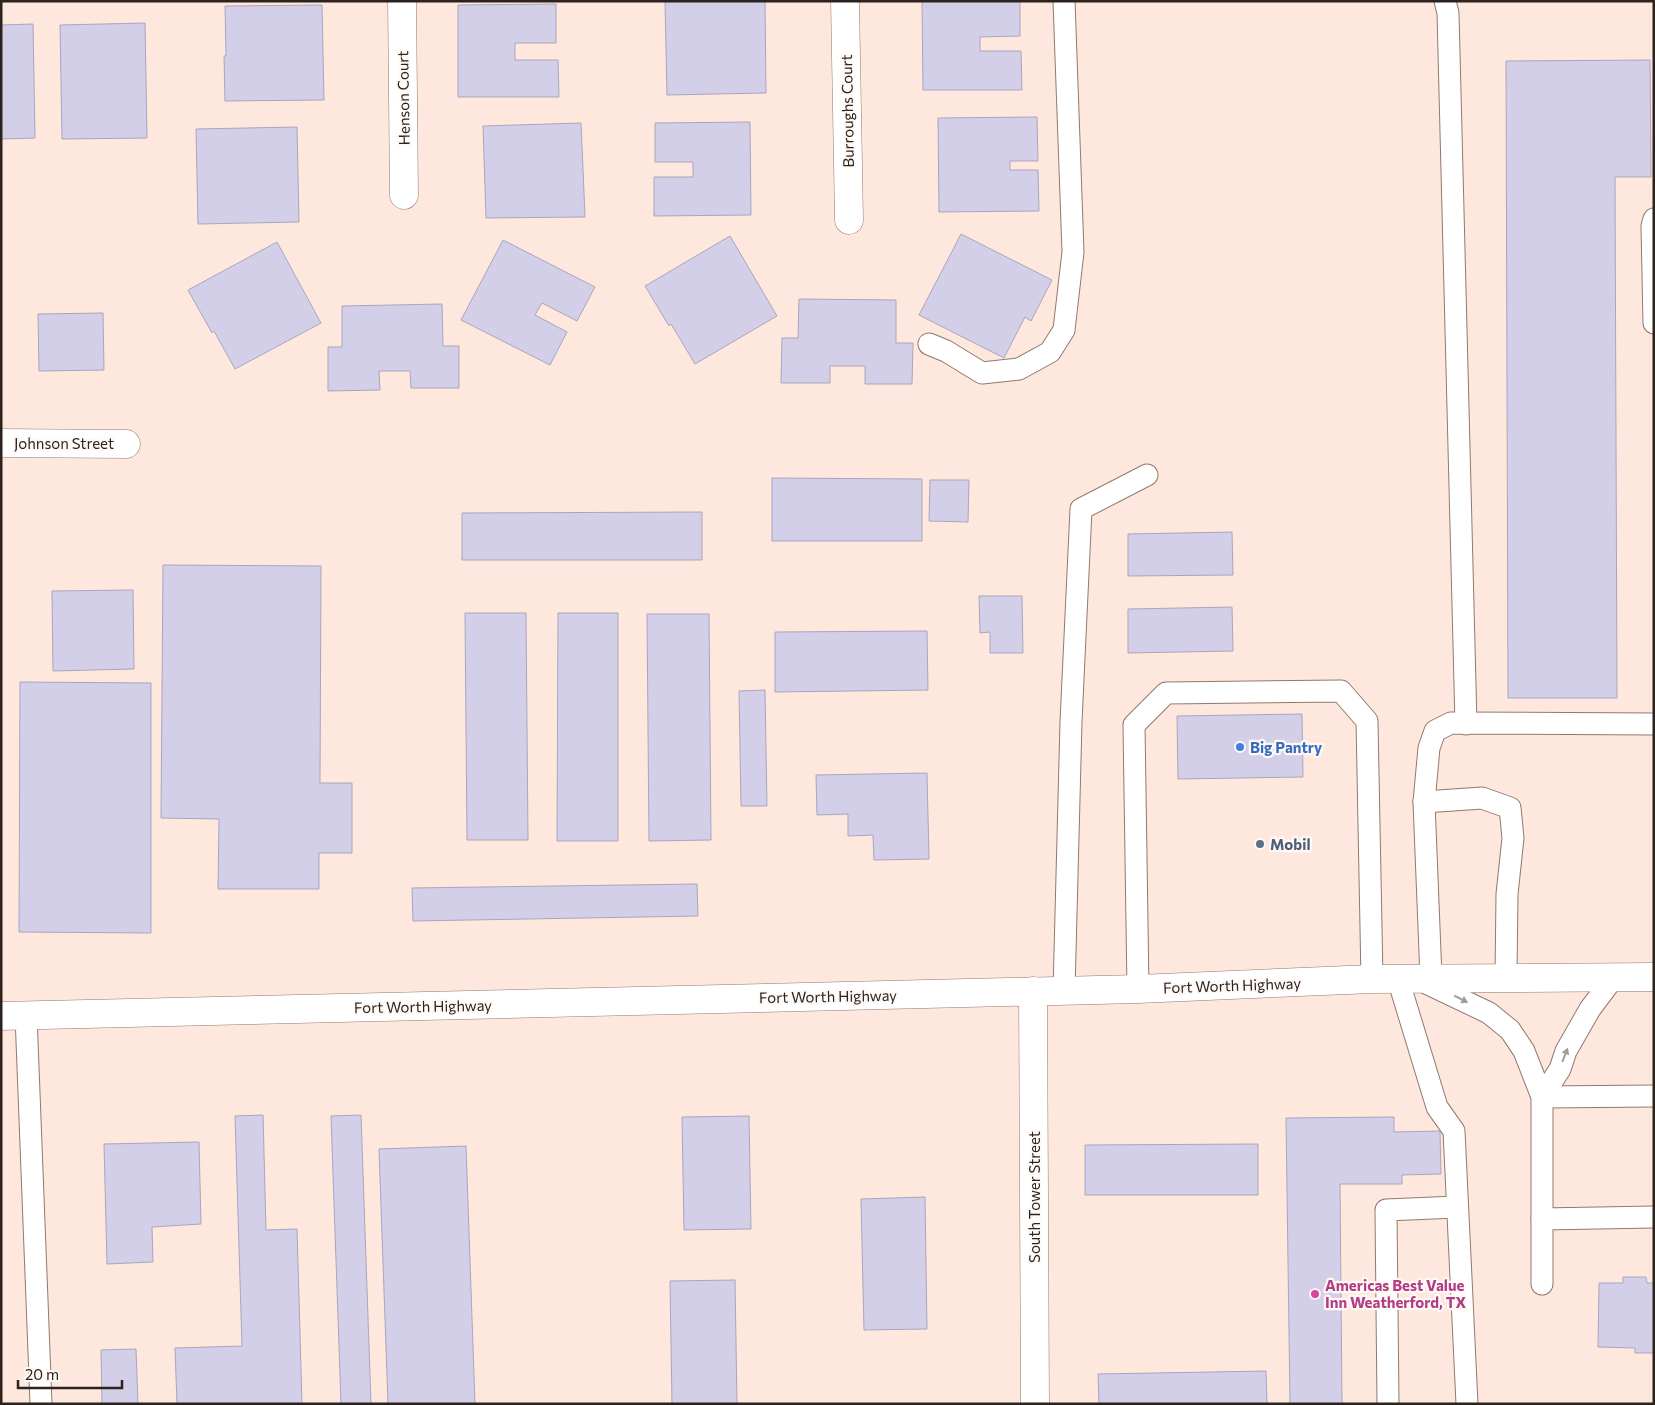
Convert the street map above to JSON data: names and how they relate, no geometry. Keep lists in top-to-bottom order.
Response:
{
  "streets": {
    "main road": [
      "Henson Court",
      "Burroughs Court",
      "Johnson Street",
      "Fort Worth Highway",
      "South Tower Street"
    ]
  },
  "crossings": [
    ["Fort Worth Highway", "South Tower Street"]
  ],
  "places": ["Big Pantry", "Mobil", "Americas Best Value Inn Weatherford, TX"],
  "scale_bar": "20 m"
}
